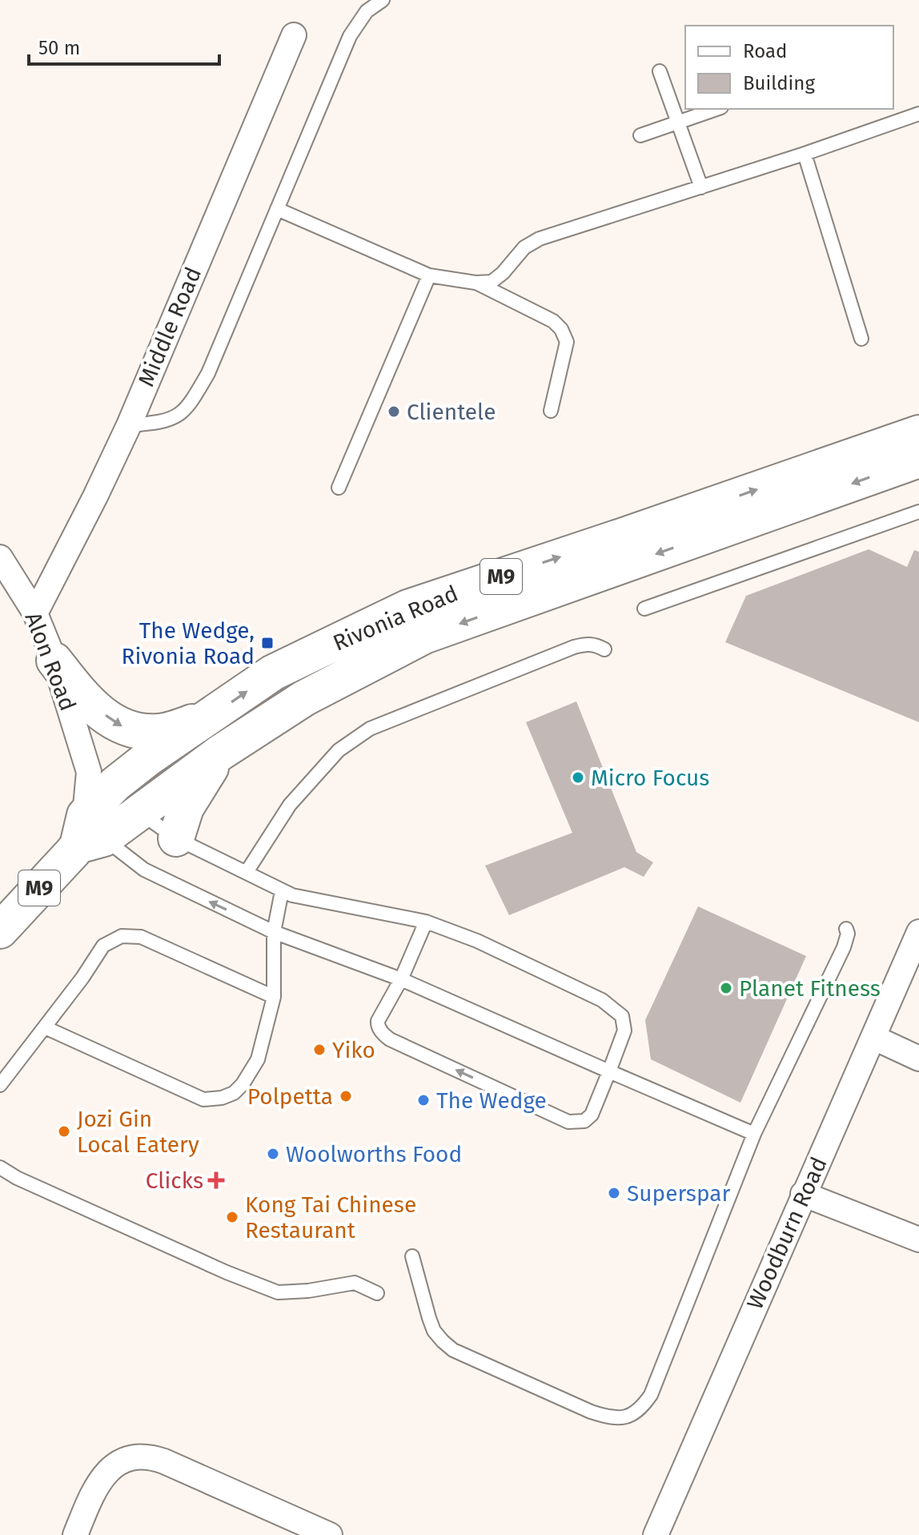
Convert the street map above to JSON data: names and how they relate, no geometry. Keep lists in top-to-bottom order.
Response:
{
  "streets": {
    "main road": ["M9", "Rivonia Road"],
    "street": ["Middle Road", "Alon Road", "Woodburn Road"]
  },
  "crossings": [
    ["Middle Road", "Alon Road"],
    ["Rivonia Road", "Alon Road"]
  ],
  "places": {
    "other": [
      "Clientele",
      "Micro Focus",
      "Planet Fitness",
      "Yiko",
      "Polpetta",
      "The Wedge",
      "Jozi Gin Local Eatery",
      "Woolworths Food",
      "Superspar",
      "Kong Tai Chinese Restaurant"
    ],
    "transit": ["The Wedge, Rivonia Road"],
    "health": ["Clicks"]
  },
  "legend": ["Road", "Building"],
  "scale_bar": "50 m"
}
